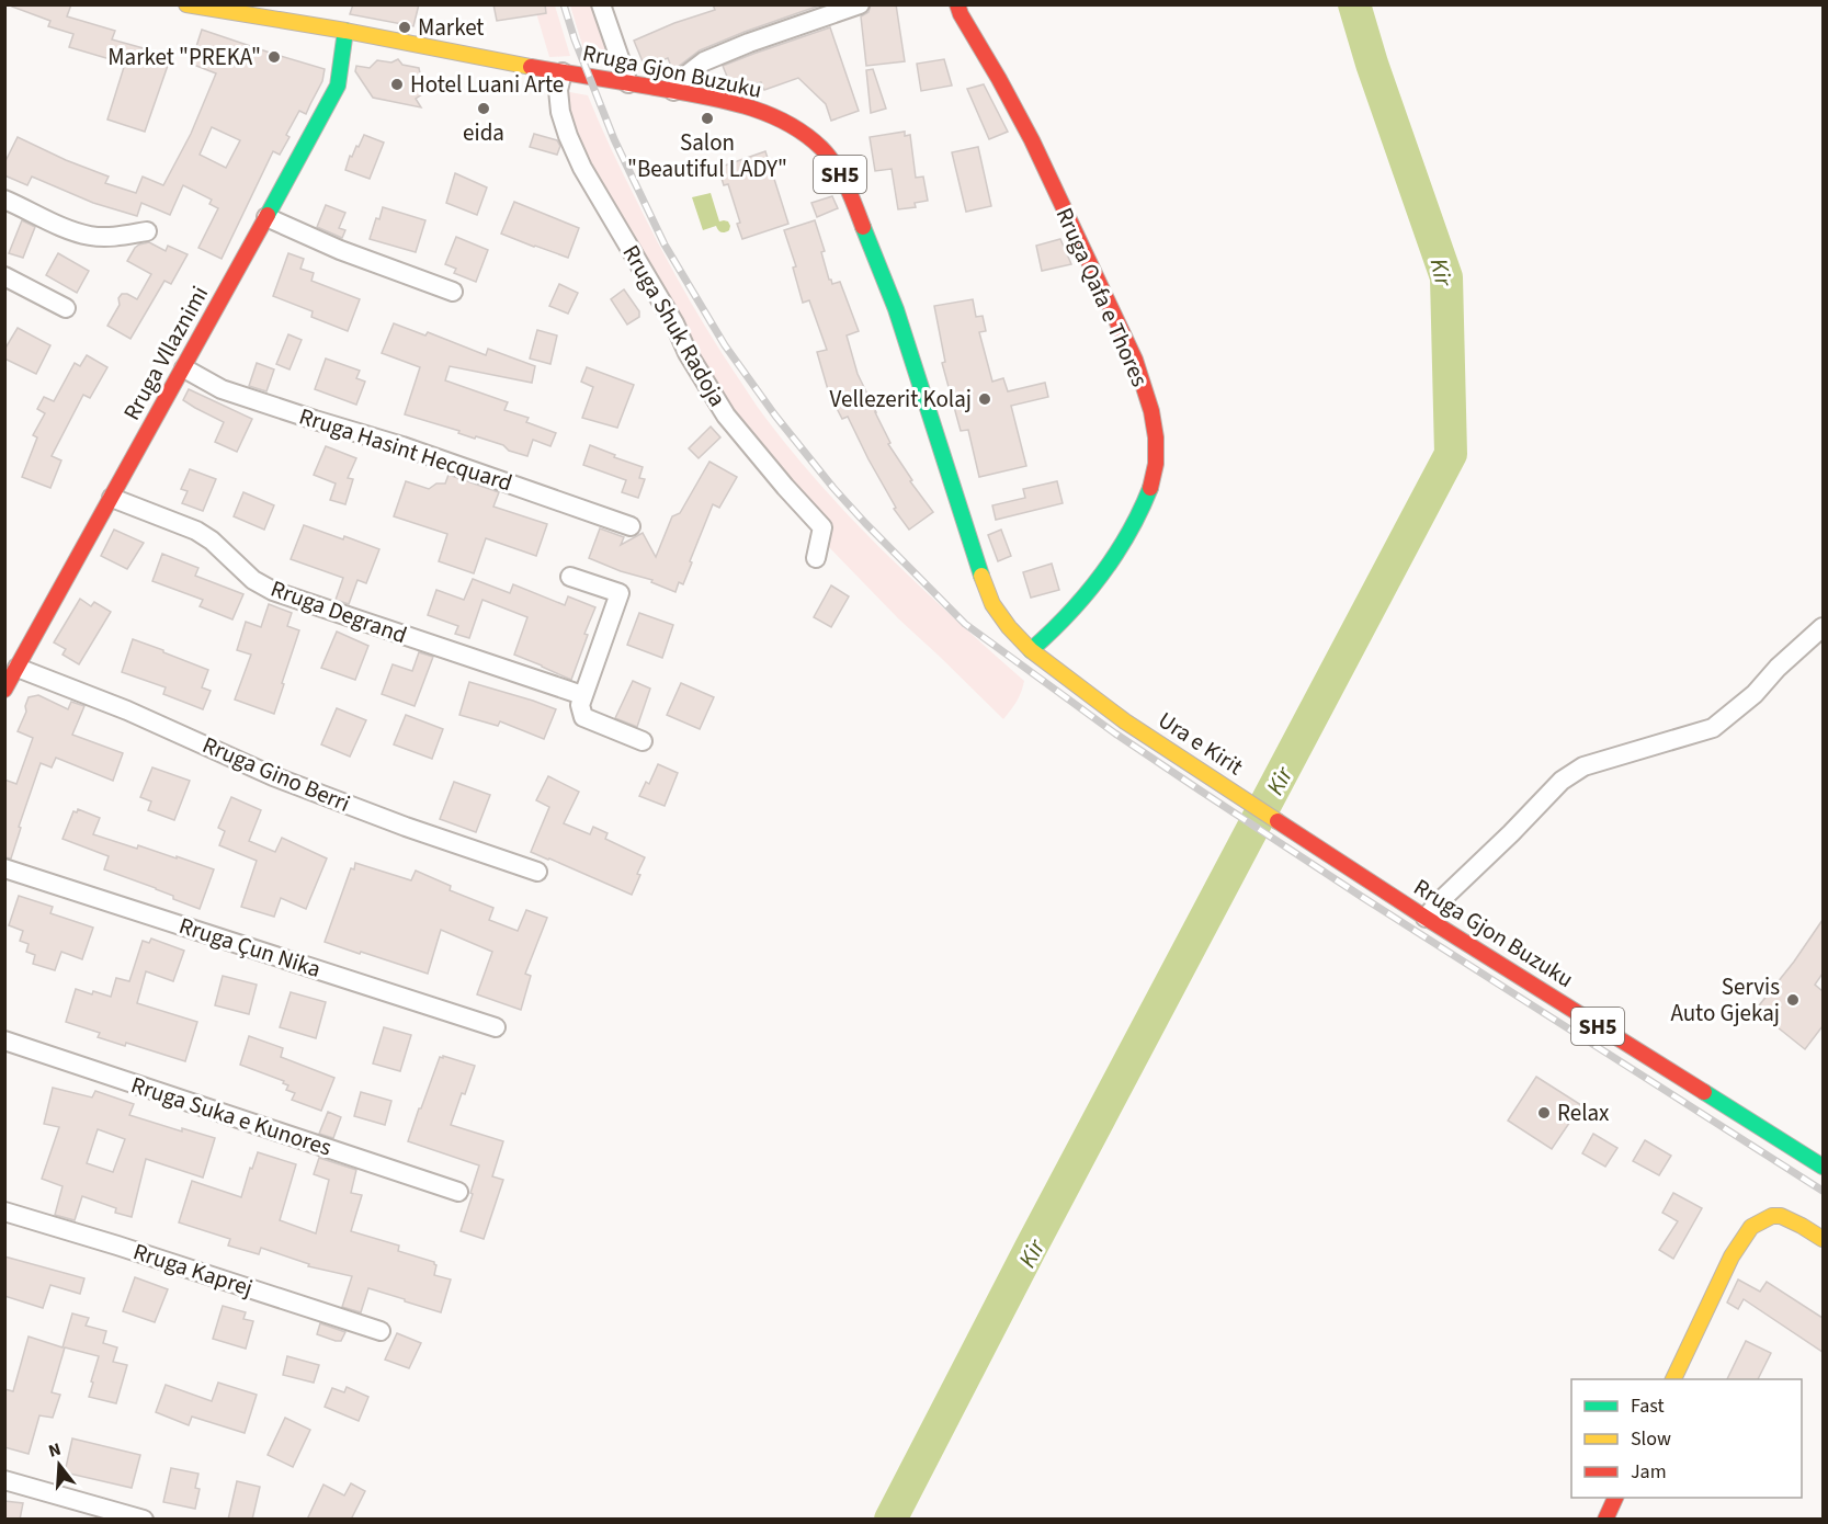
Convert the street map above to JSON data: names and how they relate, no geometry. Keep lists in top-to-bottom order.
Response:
{
  "streets": {
    "main road": [
      "Rruga Gjon Buzuku",
      "SH5",
      "Rruga Qafa e Thores",
      "Rruga Vllaznimi",
      "Ura e Kirit"
    ],
    "street": [
      "Rruga Shuk Radoja",
      "Rruga Hasint Hecquard",
      "Rruga Degrand",
      "Rruga Gino Berri",
      "Rruga Çun Nika",
      "Rruga Suka e Kunores",
      "Rruga Kaprej"
    ]
  },
  "crossings": [
    ["Rruga Gjon Buzuku", "Rruga Qafa e Thores"],
    ["Rruga Gjon Buzuku", "Rruga Shuk Radoja"],
    ["Rruga Gjon Buzuku", "Rruga Vllaznimi"],
    ["Rruga Gjon Buzuku", "Ura e Kirit"],
    ["Rruga Qafa e Thores", "Ura e Kirit"],
    ["Rruga Vllaznimi", "Rruga Hasint Hecquard"],
    ["Rruga Vllaznimi", "Rruga Degrand"],
    ["Rruga Vllaznimi", "Rruga Gino Berri"]
  ],
  "water": ["Kir"],
  "places": [
    "Market",
    "Market \"PREKA\"",
    "Hotel Luani Arte",
    "eida",
    "Salon \"Beautiful LADY\"",
    "Vellezerit Kolaj",
    "Servis Auto Gjekaj",
    "Relax"
  ],
  "legend": ["Fast", "Slow", "Jam"],
  "north": "top"
}
